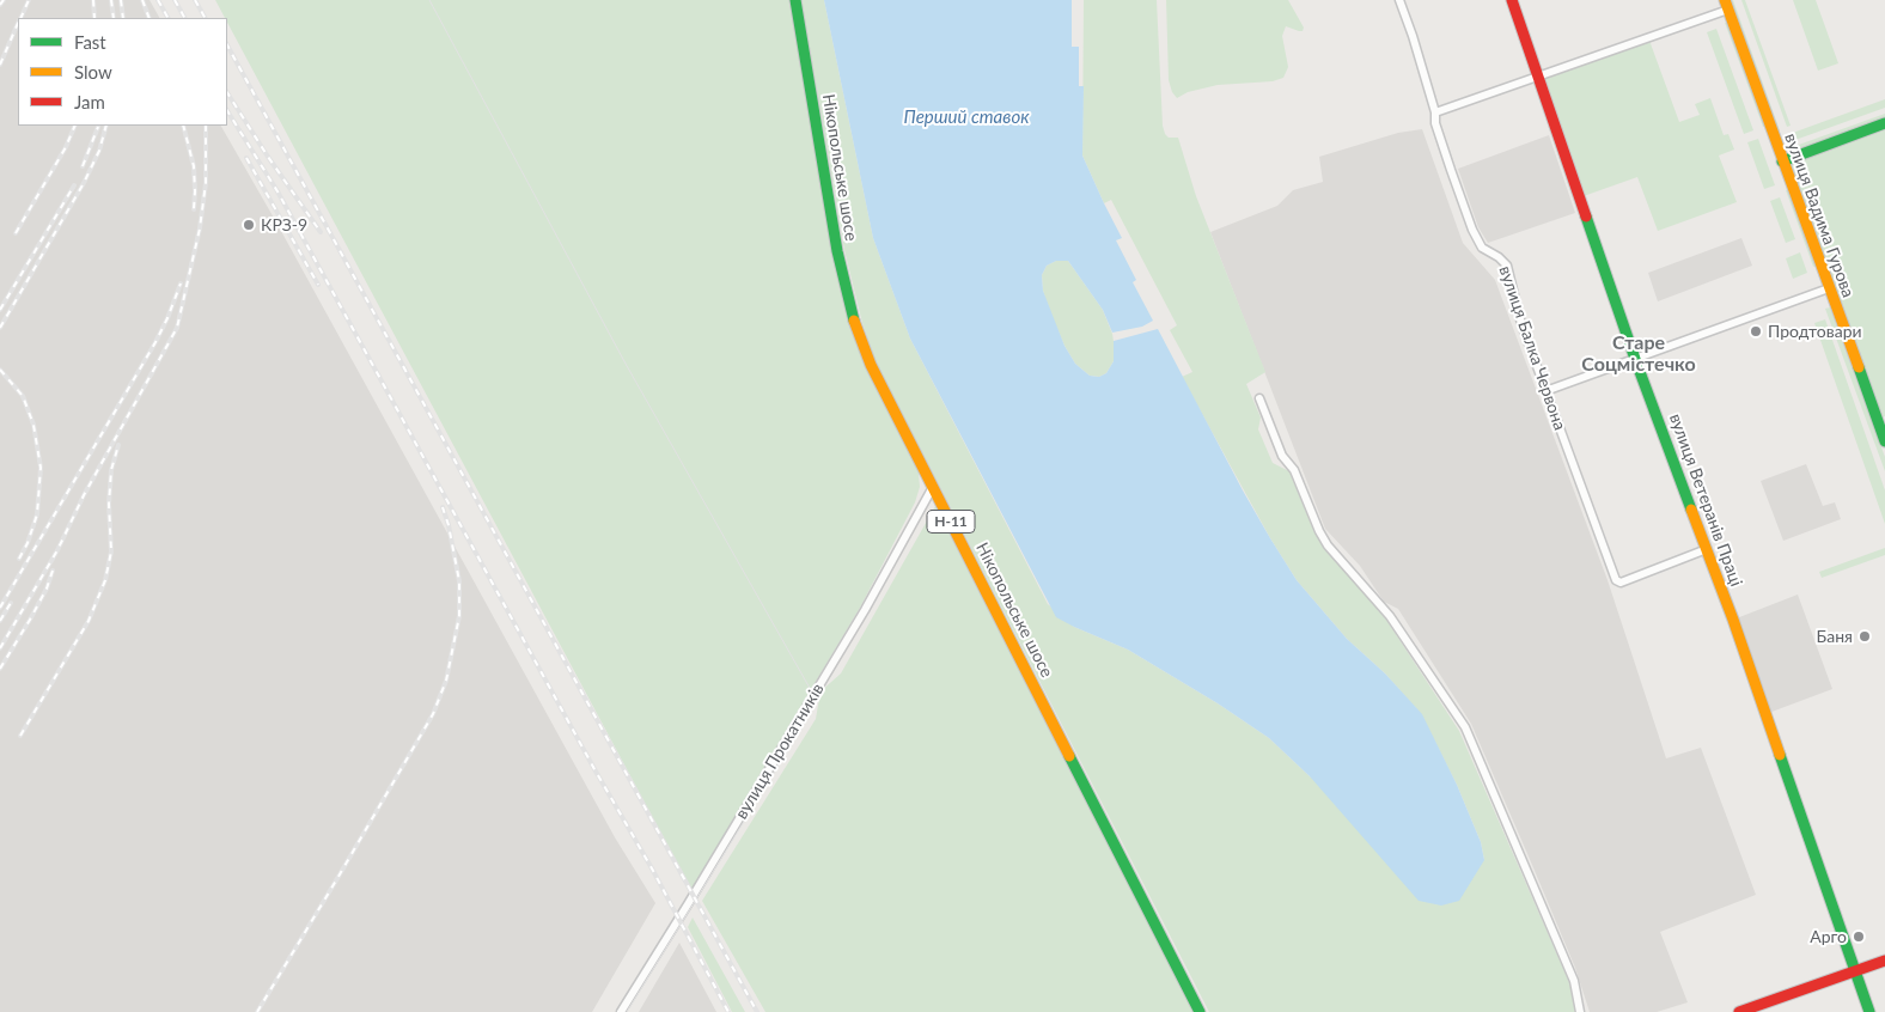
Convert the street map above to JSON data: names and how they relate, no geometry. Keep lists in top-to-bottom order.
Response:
{
  "streets": {
    "street": [
      "Нікопольське шосе",
      "вулиця Вадима Гурова",
      "вулиця Балка Червона",
      "вулиця Ветеранів Праці",
      "Н-11",
      "вулиця Прокатників"
    ]
  },
  "crossings": [
    ["Нікопольське шосе", "вулиця Прокатників"],
    ["вулиця Балка Червона", "вулиця Ветеранів Праці"]
  ],
  "districts": ["Старе Соцмістечко"],
  "water": ["Перший ставок"],
  "places": [
    "КРЗ-9",
    "Продтовари",
    "Баня",
    "Арго"
  ],
  "legend": ["Fast", "Slow", "Jam"]
}
